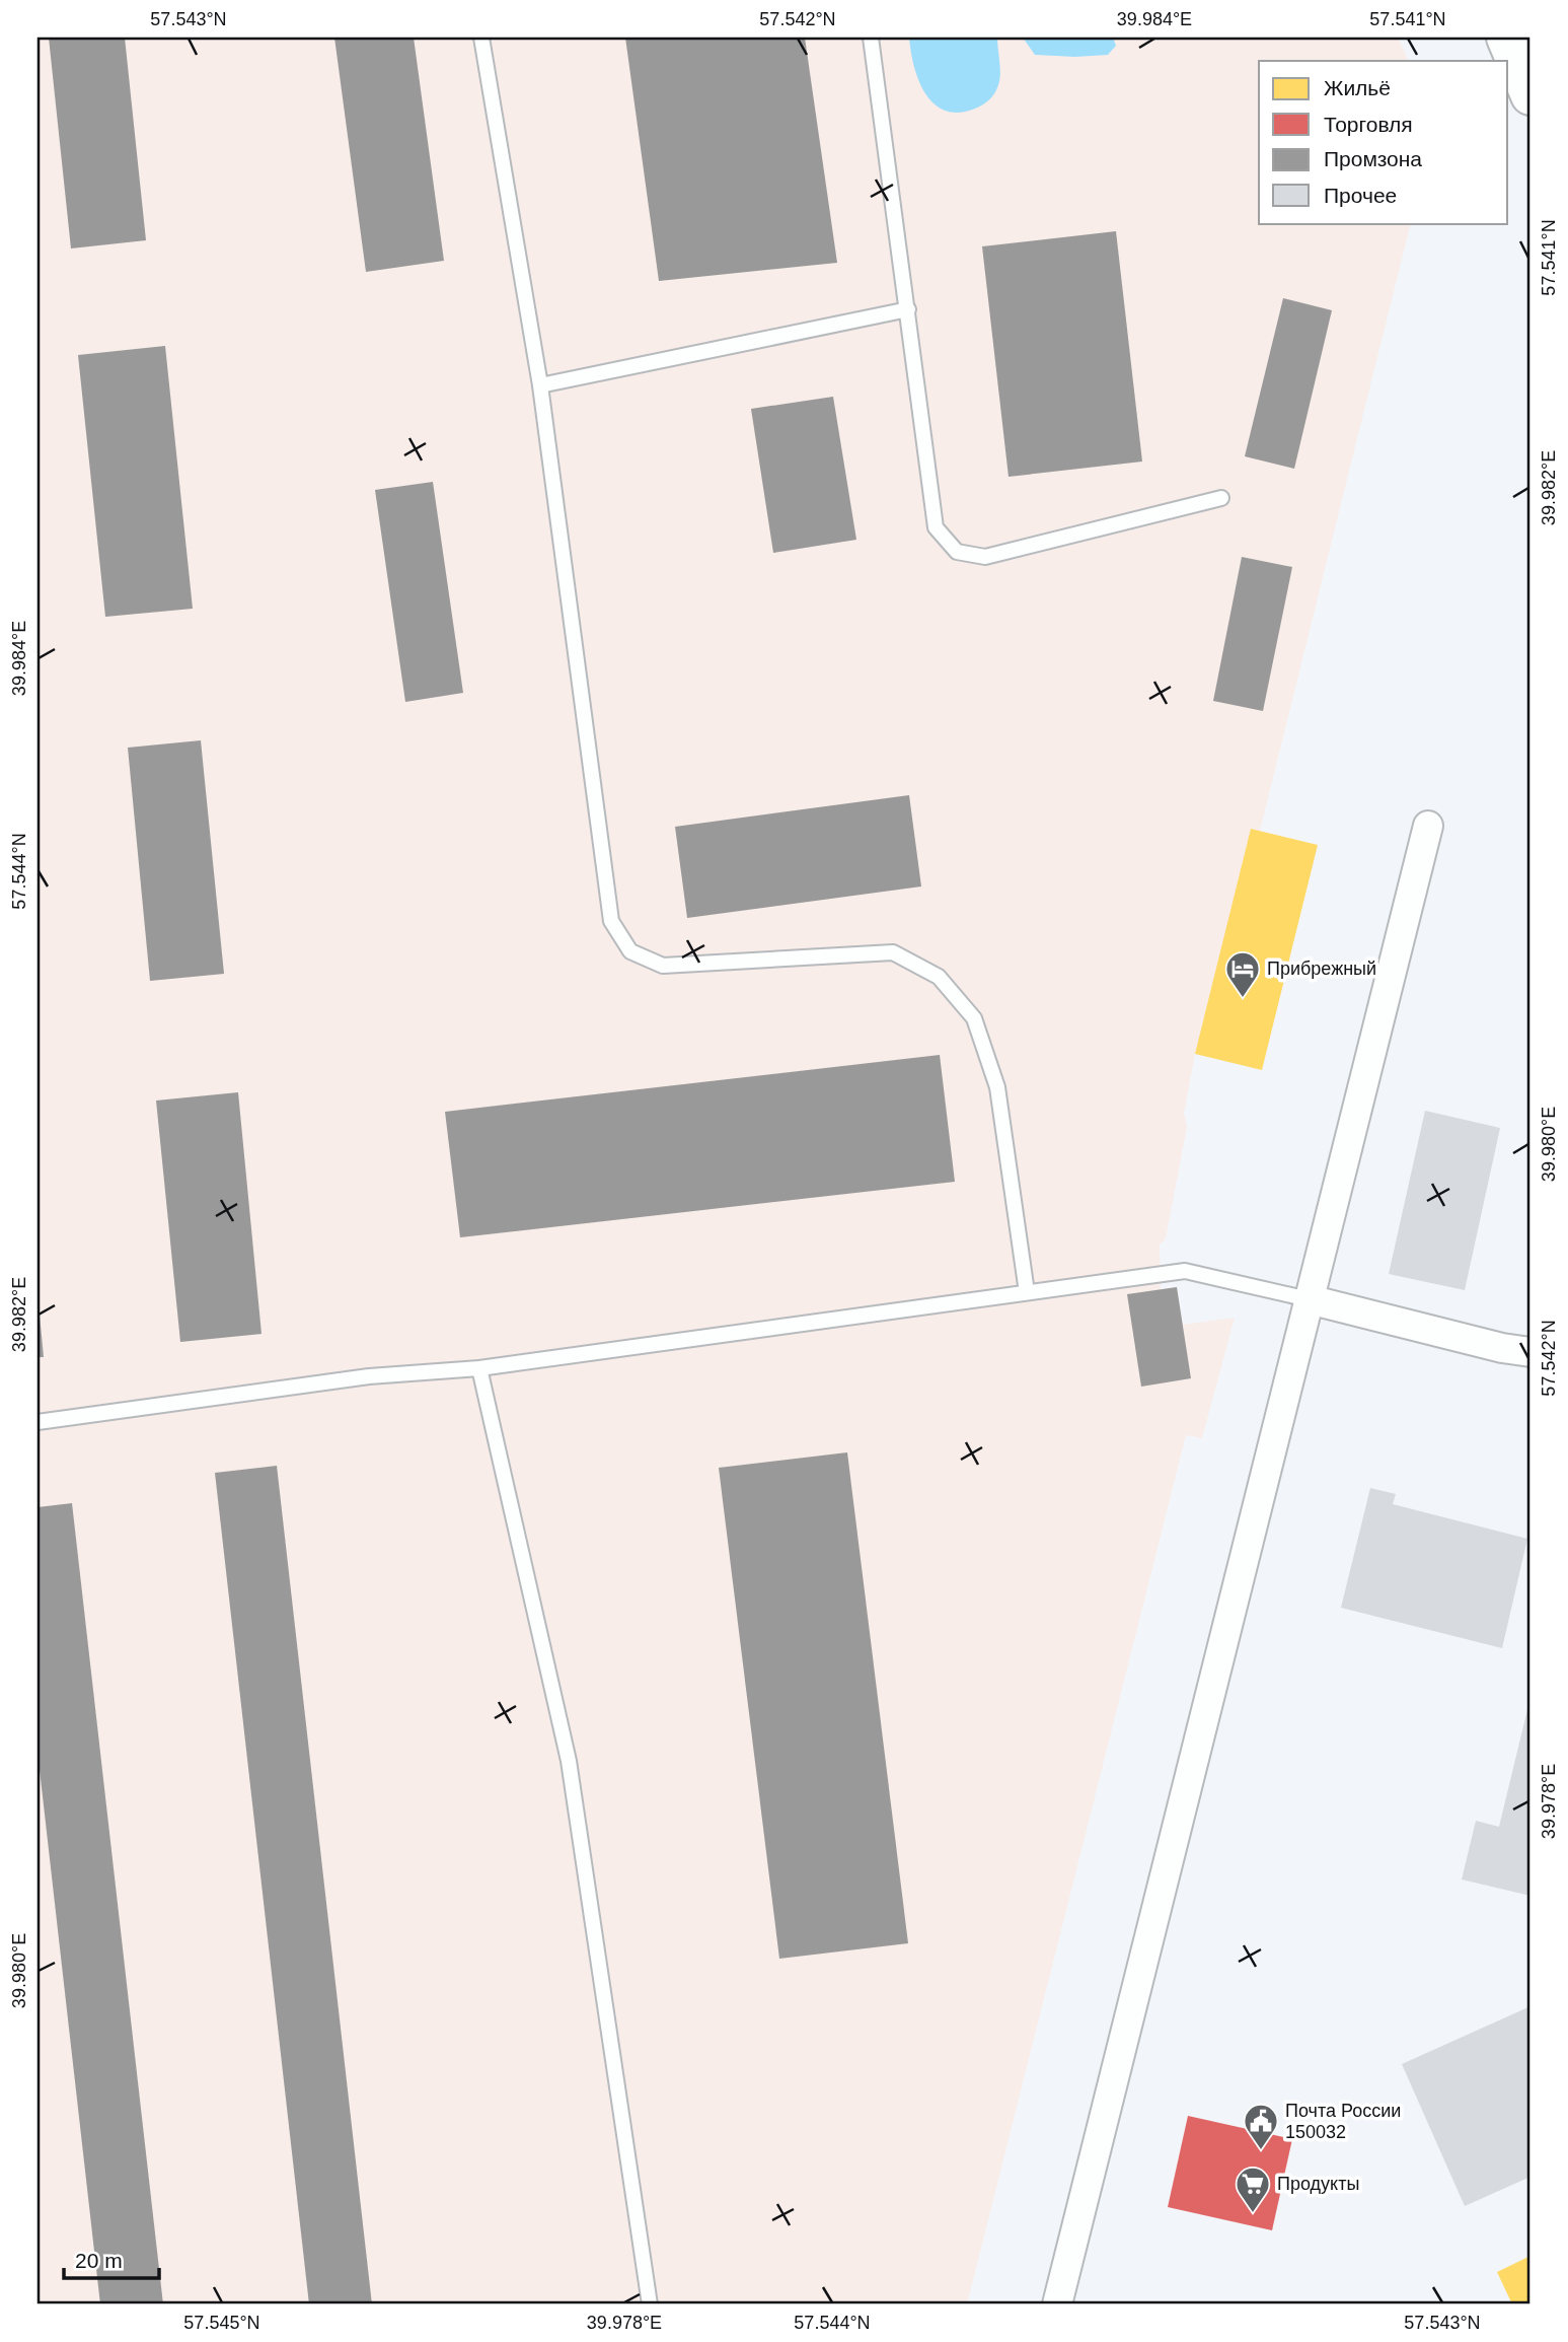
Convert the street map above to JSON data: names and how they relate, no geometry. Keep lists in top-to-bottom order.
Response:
{
  "places": {
    "hotel": ["Прибрежный"],
    "public building": ["Почта России 150032"],
    "supermarket": ["Продукты"]
  },
  "legend": [
    "Жильё",
    "Торговля",
    "Промзона",
    "Прочее"
  ],
  "scale_bar": "20 m",
  "coordinates": [
    "57.543°N",
    "57.542°N",
    "39.984°E",
    "57.541°N",
    "39.982°E",
    "57.544°N",
    "39.980°E",
    "39.978°E",
    "57.545°N"
  ]
}
